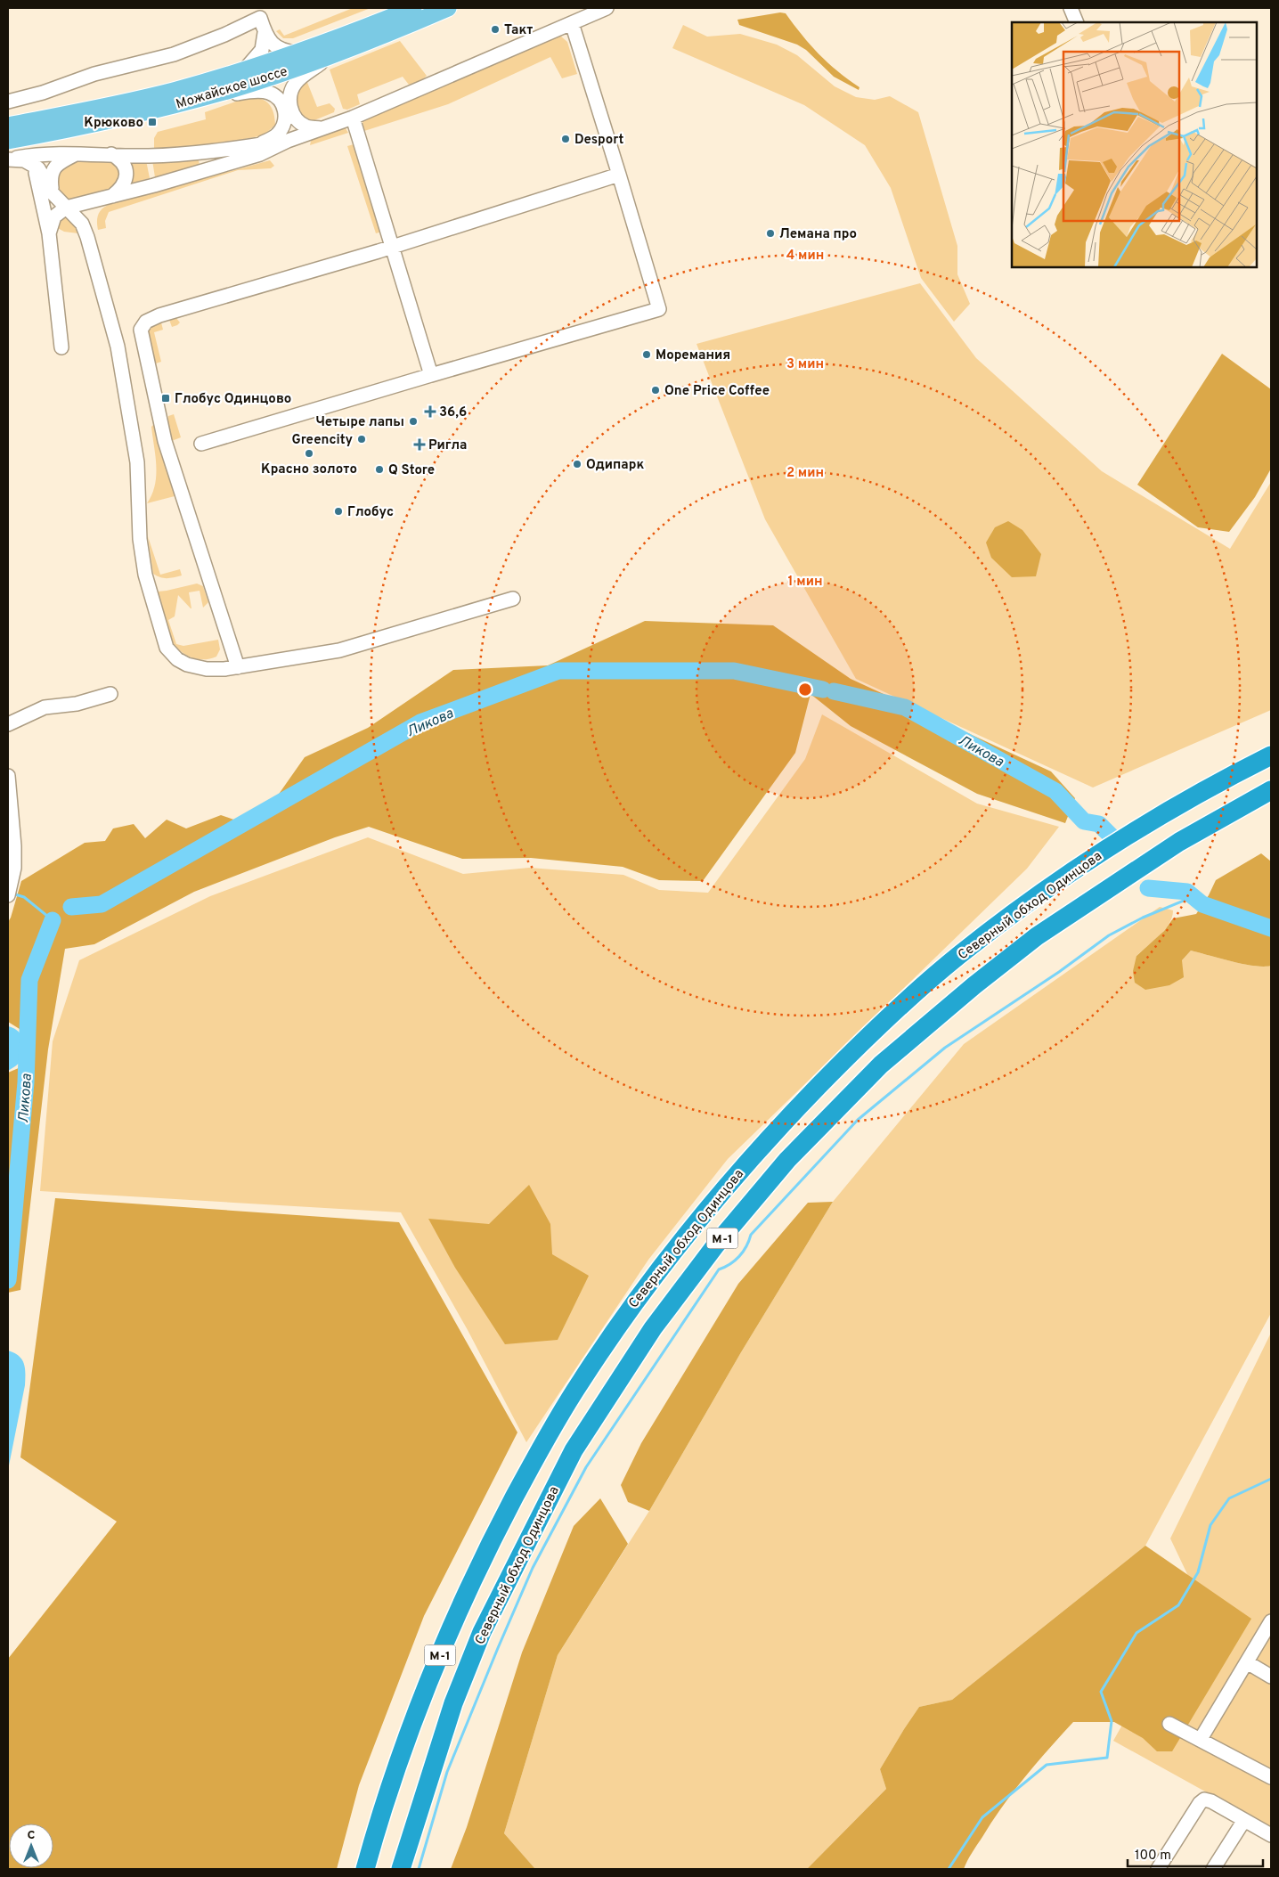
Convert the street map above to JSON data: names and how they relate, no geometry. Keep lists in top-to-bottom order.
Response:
{
  "streets": {
    "highway": ["Северный обход Одинцова", "М-1"],
    "main road": ["Можайское шоссе"]
  },
  "water": ["Ликова"],
  "places": {
    "other": [
      "Такт",
      "Desport",
      "Лемана про",
      "Моремания",
      "One Price Coffee",
      "Четыре лапы",
      "Greencity",
      "Красно золото",
      "Одипарк",
      "Q Store",
      "Глобус"
    ],
    "transit": ["Крюково", "Глобус Одинцово"],
    "health": ["36,6", "Ригла"]
  },
  "scale_bar": "100 m",
  "north": "top",
  "rings": [
    "4 мин",
    "3 мин",
    "2 мин",
    "1 мин"
  ]
}
